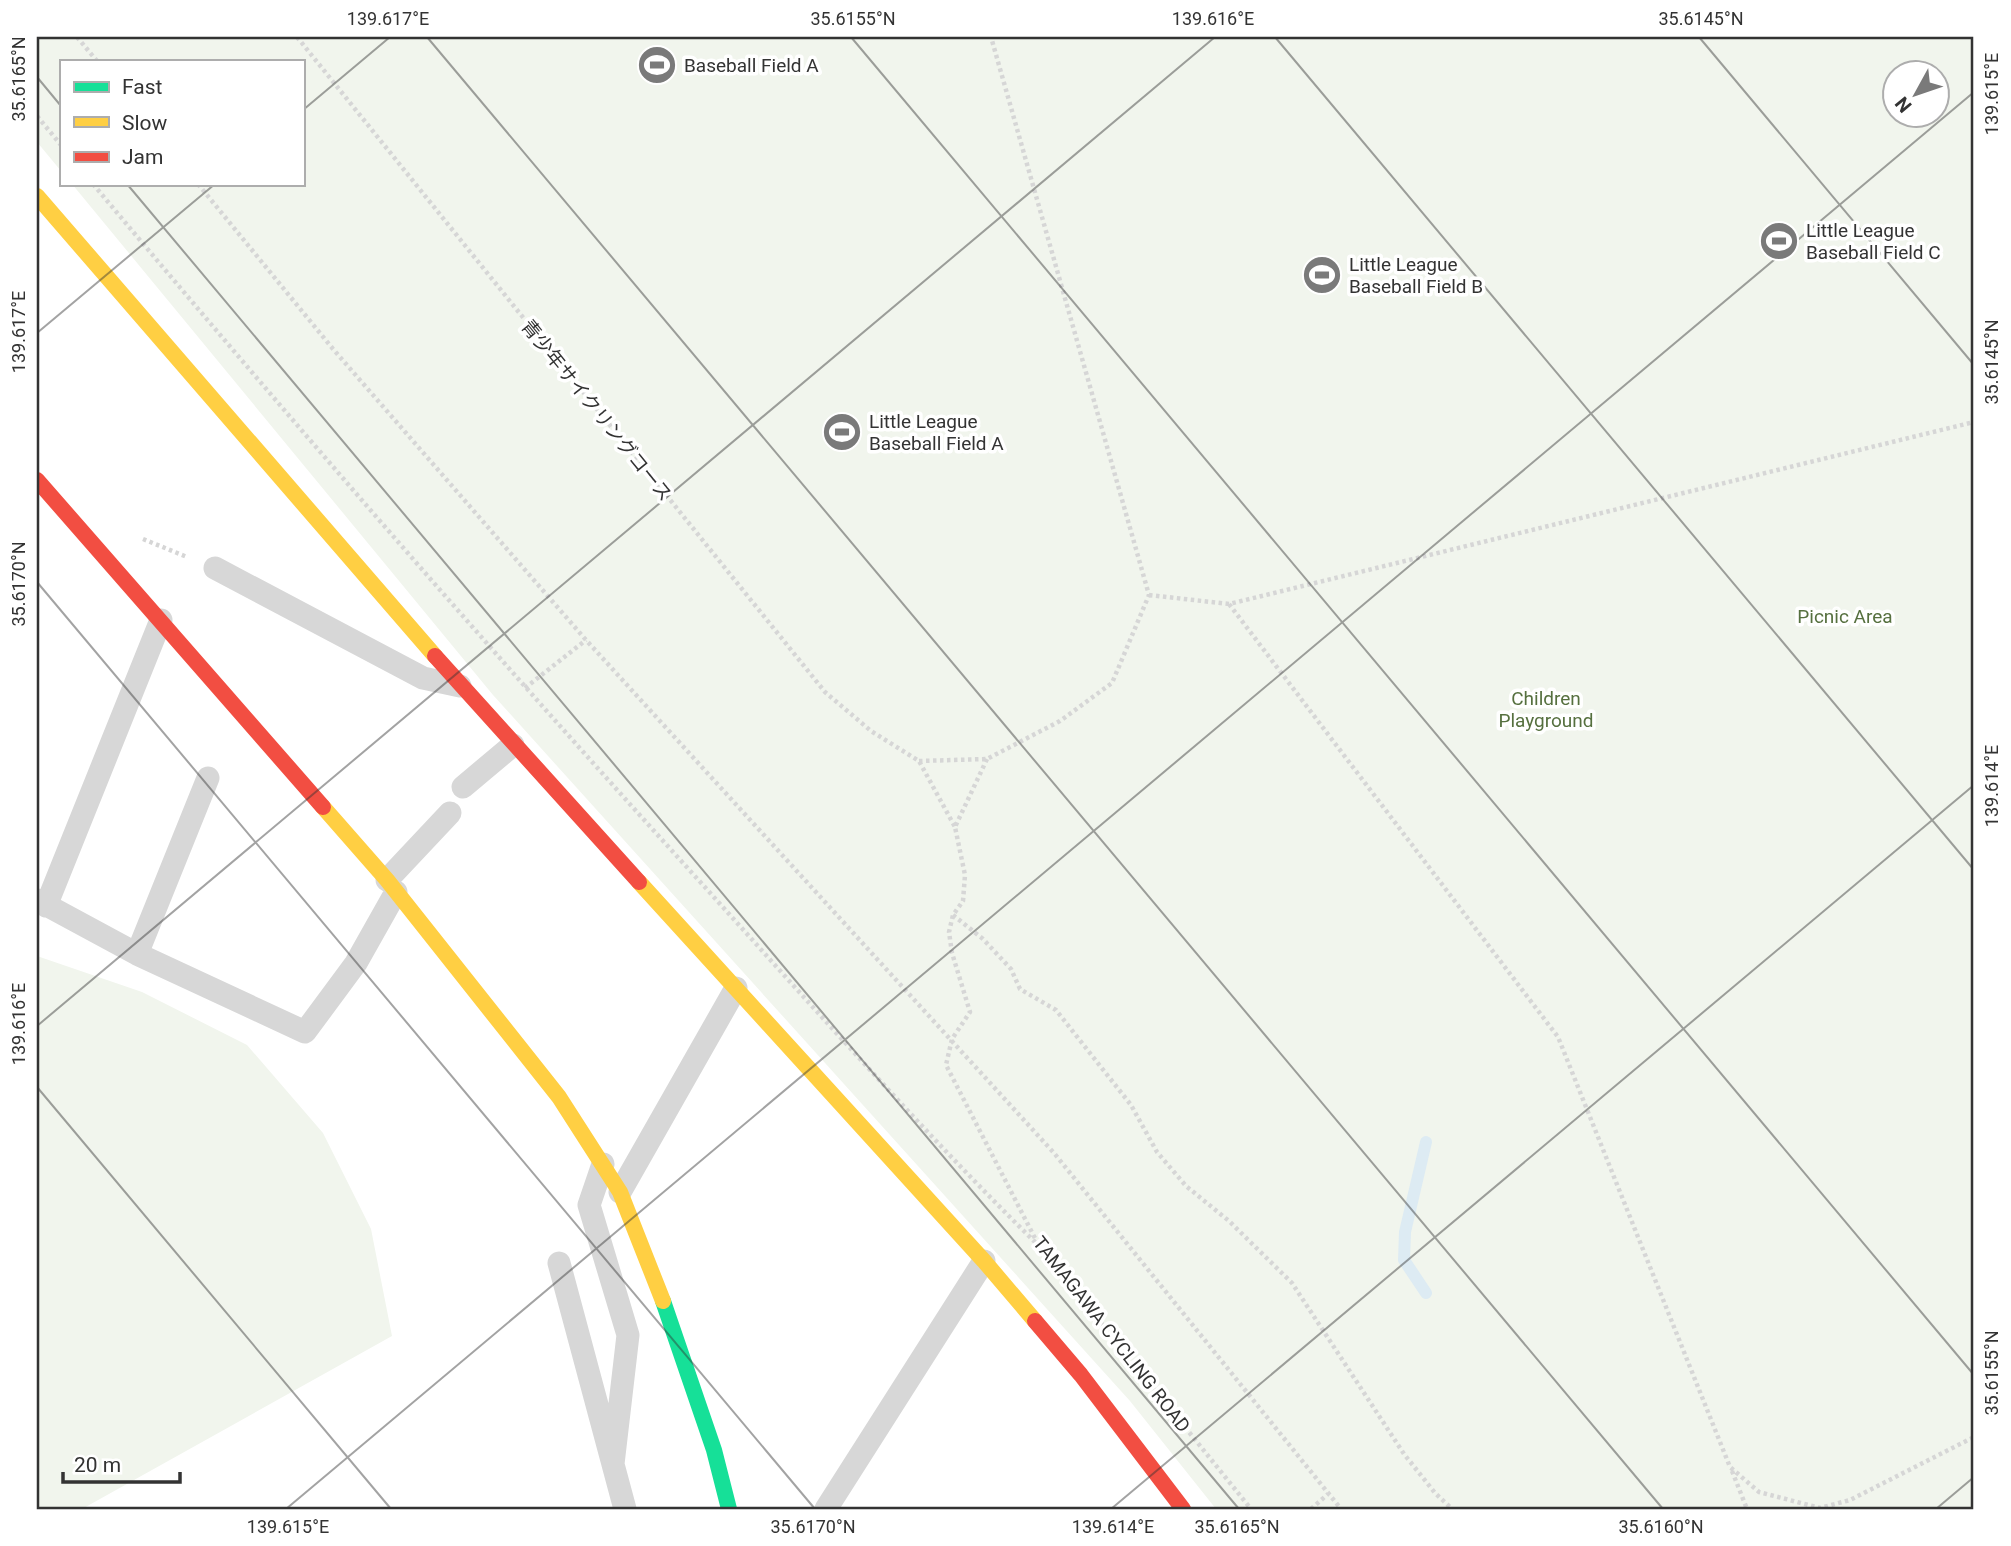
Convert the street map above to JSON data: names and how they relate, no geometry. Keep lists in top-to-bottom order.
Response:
{
  "streets": {
    "path": ["青少年サイクリングコース", "TAMAGAWA CYCLING ROAD"]
  },
  "crossings": [
    ["青少年サイクリングコース", "TAMAGAWA CYCLING ROAD"]
  ],
  "parks": ["Picnic Area", "Children Playground"],
  "places": {
    "sports": [
      "Baseball Field A",
      "Little League Baseball Field C",
      "Little League Baseball Field B",
      "Little League Baseball Field A"
    ]
  },
  "legend": ["Fast", "Slow", "Jam"],
  "scale_bar": "20 m",
  "north": "bottom left",
  "coordinates": [
    "139.617°E",
    "35.6155°N",
    "139.616°E",
    "35.6145°N",
    "35.6165°N",
    "139.615°E",
    "35.6170°N",
    "139.614°E",
    "35.6160°N"
  ]
}
